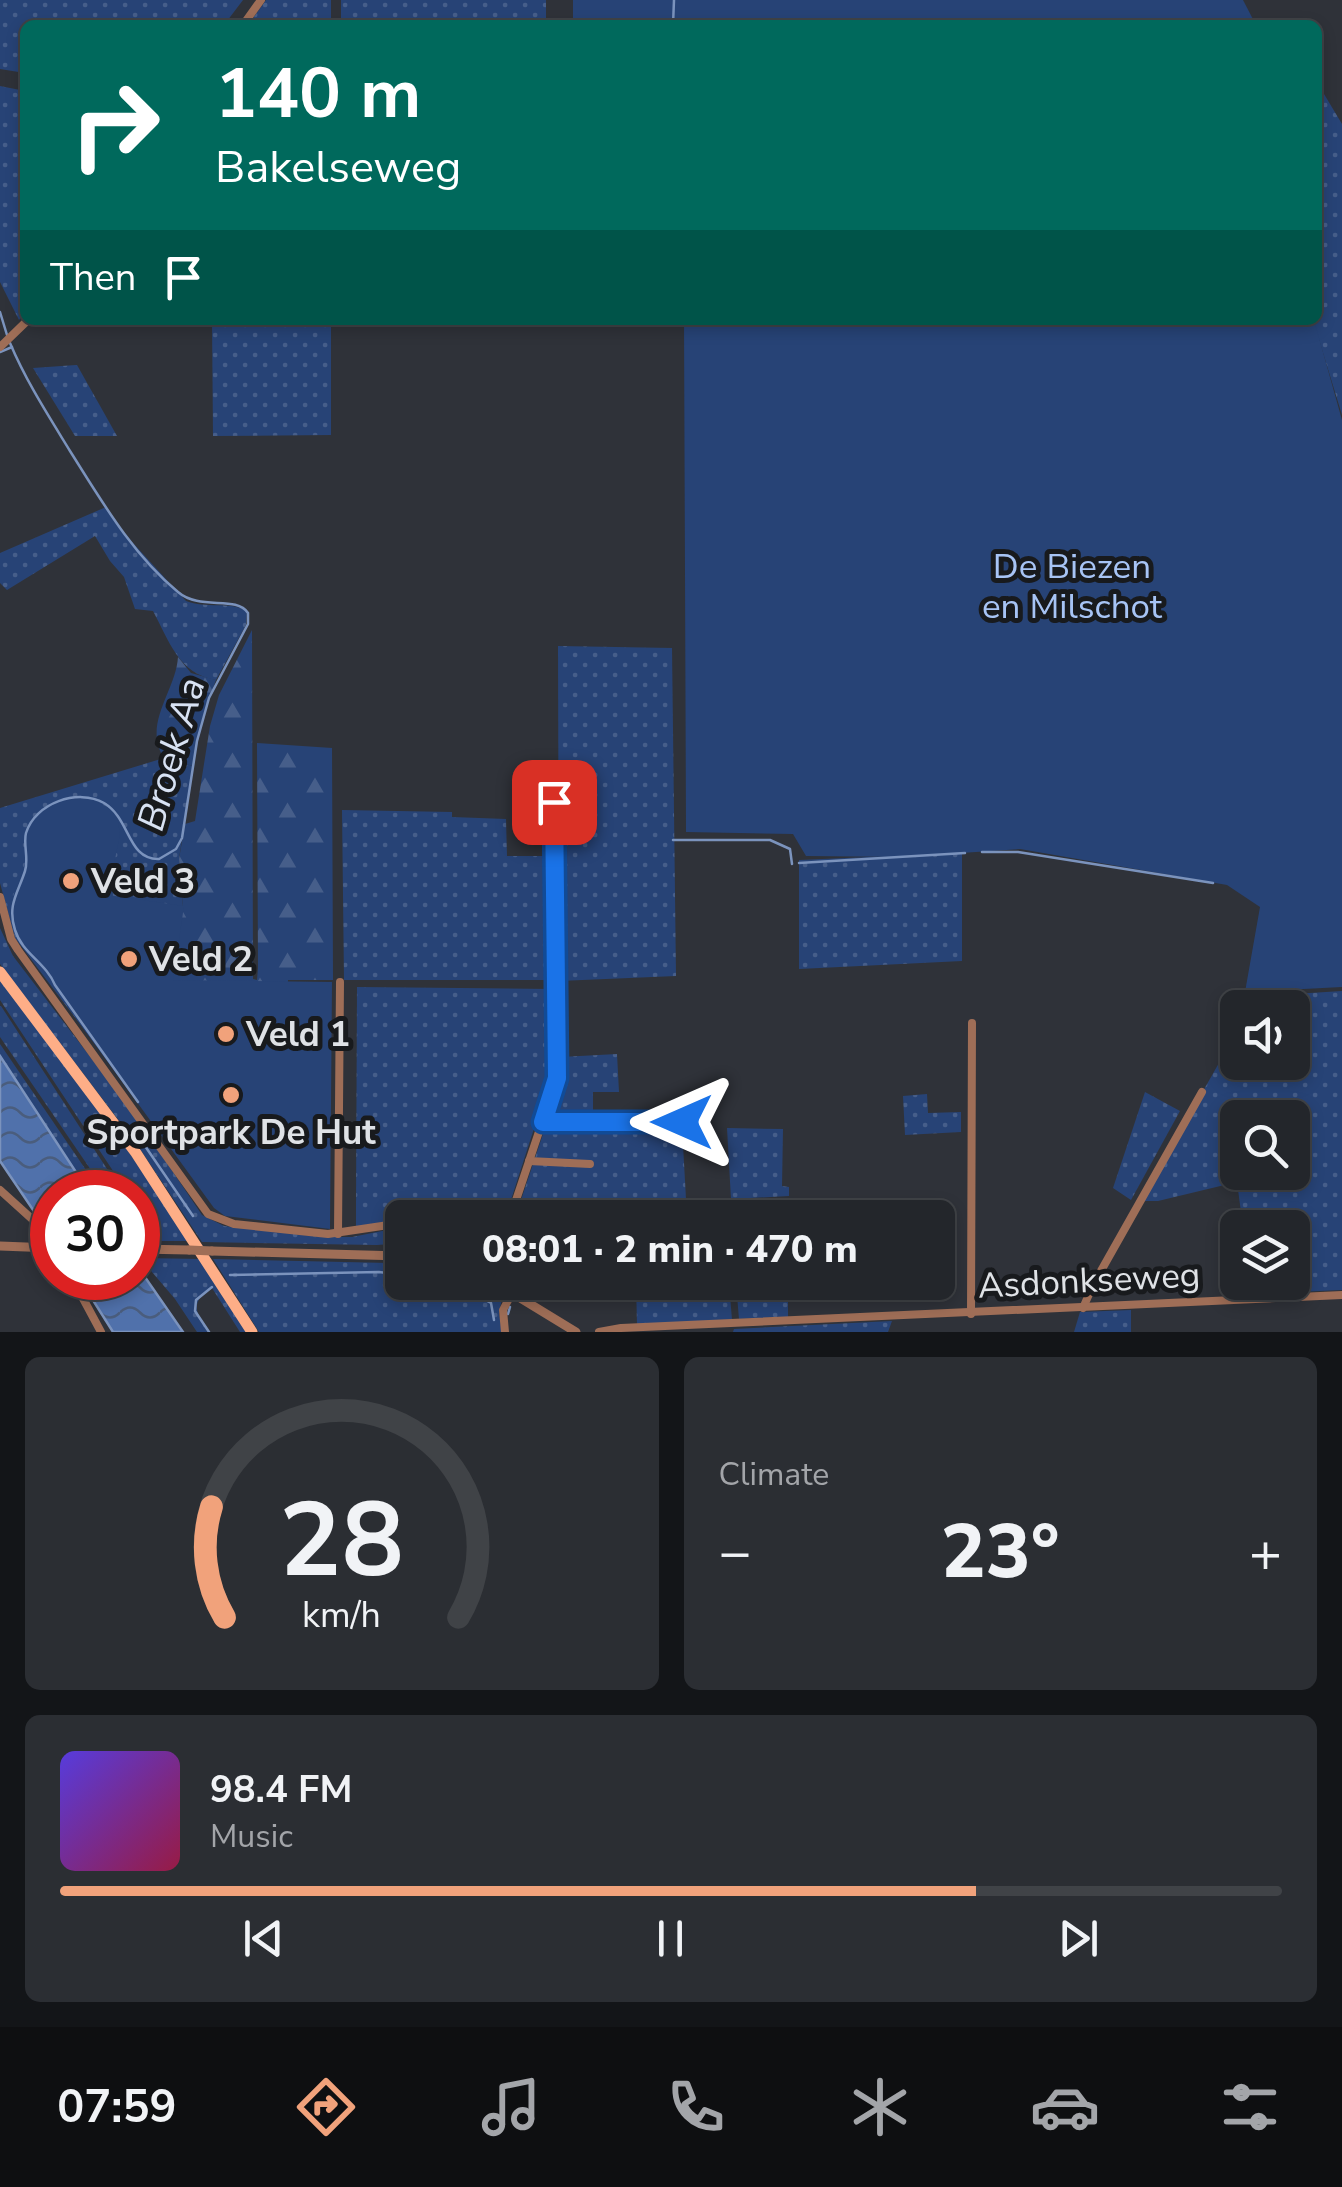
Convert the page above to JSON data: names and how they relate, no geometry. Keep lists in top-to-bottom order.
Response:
{
  "streets": {
    "street": ["Asdonkseweg"]
  },
  "water": ["Broek Aa"],
  "parks": ["De Biezen en Milschot"],
  "places": [
    "Veld 3",
    "Veld 2",
    "Veld 1",
    "Sportpark De Hut"
  ],
  "page": {
    "turn": ["140 m", "Bakelseweg"],
    "then": "Then",
    "limit": "30",
    "trip": "08:01 · 2 min · 470 m",
    "tile": "Climate",
    "heat": ["−", "23°", "+"],
    "song": ["98.4 FM", "Music"],
    "tabs": "07:59",
    "gauge": ["28", "km/h"]
  }
}
